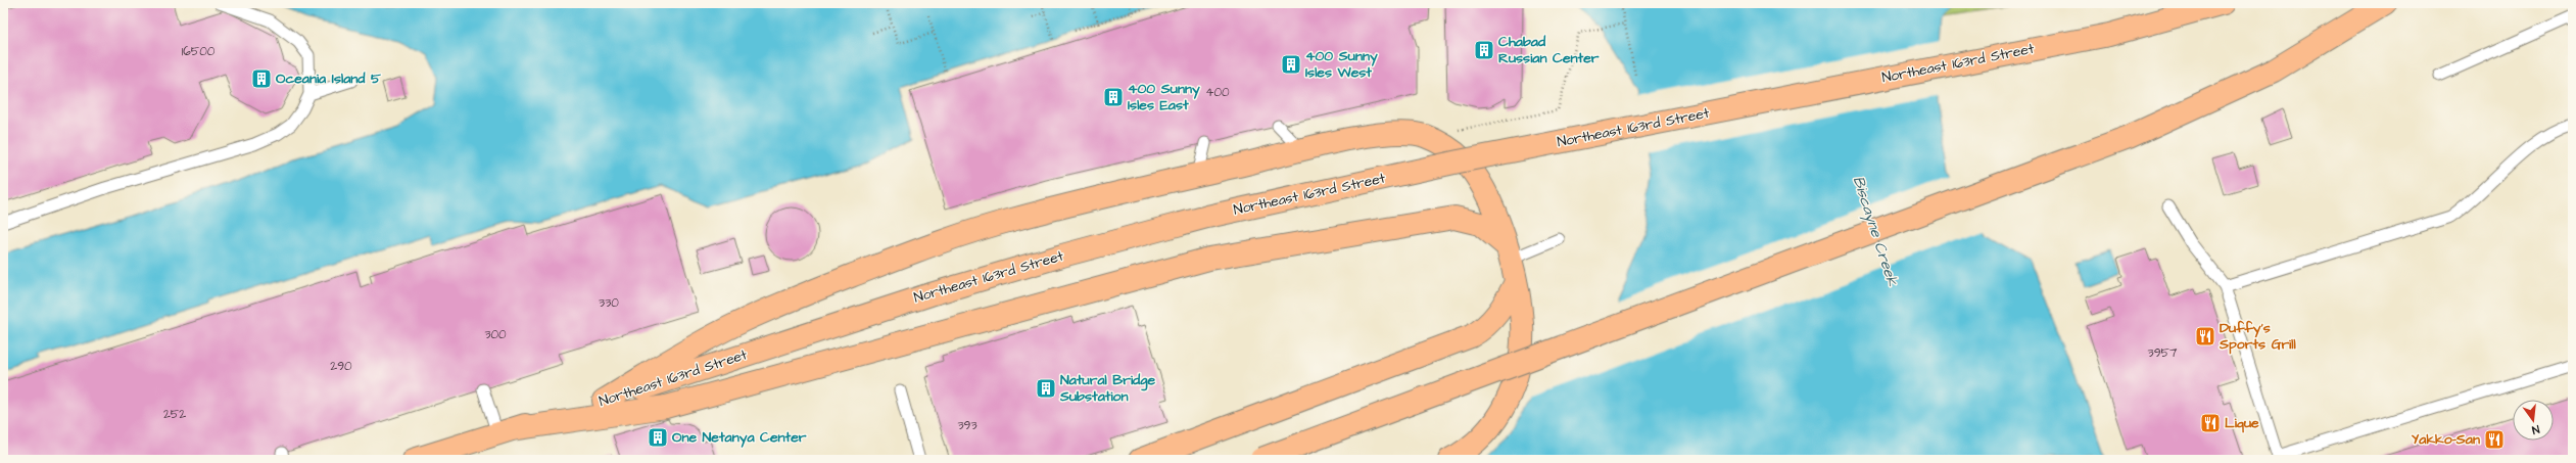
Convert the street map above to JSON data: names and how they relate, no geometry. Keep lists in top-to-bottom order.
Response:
{
  "streets": {
    "main road": ["Northeast 163rd Street"]
  },
  "water": ["Biscayne Creek"],
  "places": {
    "building": [
      "Chabad Russian Center",
      "400 Sunny Isles West",
      "Oceania Island 5",
      "400 Sunny Isles East",
      "Natural Bridge Substation",
      "One Netanya Center"
    ],
    "restaurant": ["Duffy's Sports Grill", "Lique", "Yakko-San"]
  },
  "house_numbers": [
    "16500",
    "400",
    "330",
    "300",
    "3957",
    "290",
    "252",
    "393"
  ],
  "north": "bottom"
}
